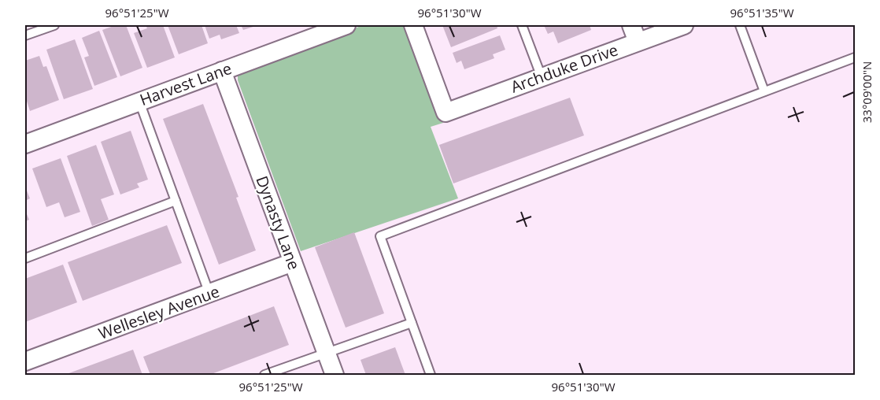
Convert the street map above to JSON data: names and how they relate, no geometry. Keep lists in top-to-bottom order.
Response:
{
  "streets": {
    "street": [
      "Archduke Drive",
      "Harvest Lane",
      "Dynasty Lane",
      "Wellesley Avenue"
    ]
  },
  "crossings": [
    ["Harvest Lane", "Dynasty Lane"],
    ["Dynasty Lane", "Wellesley Avenue"]
  ],
  "coordinates": [
    "96°51'25\"W",
    "96°51'30\"W",
    "96°51'35\"W",
    "33°09'00\"N"
  ]
}
